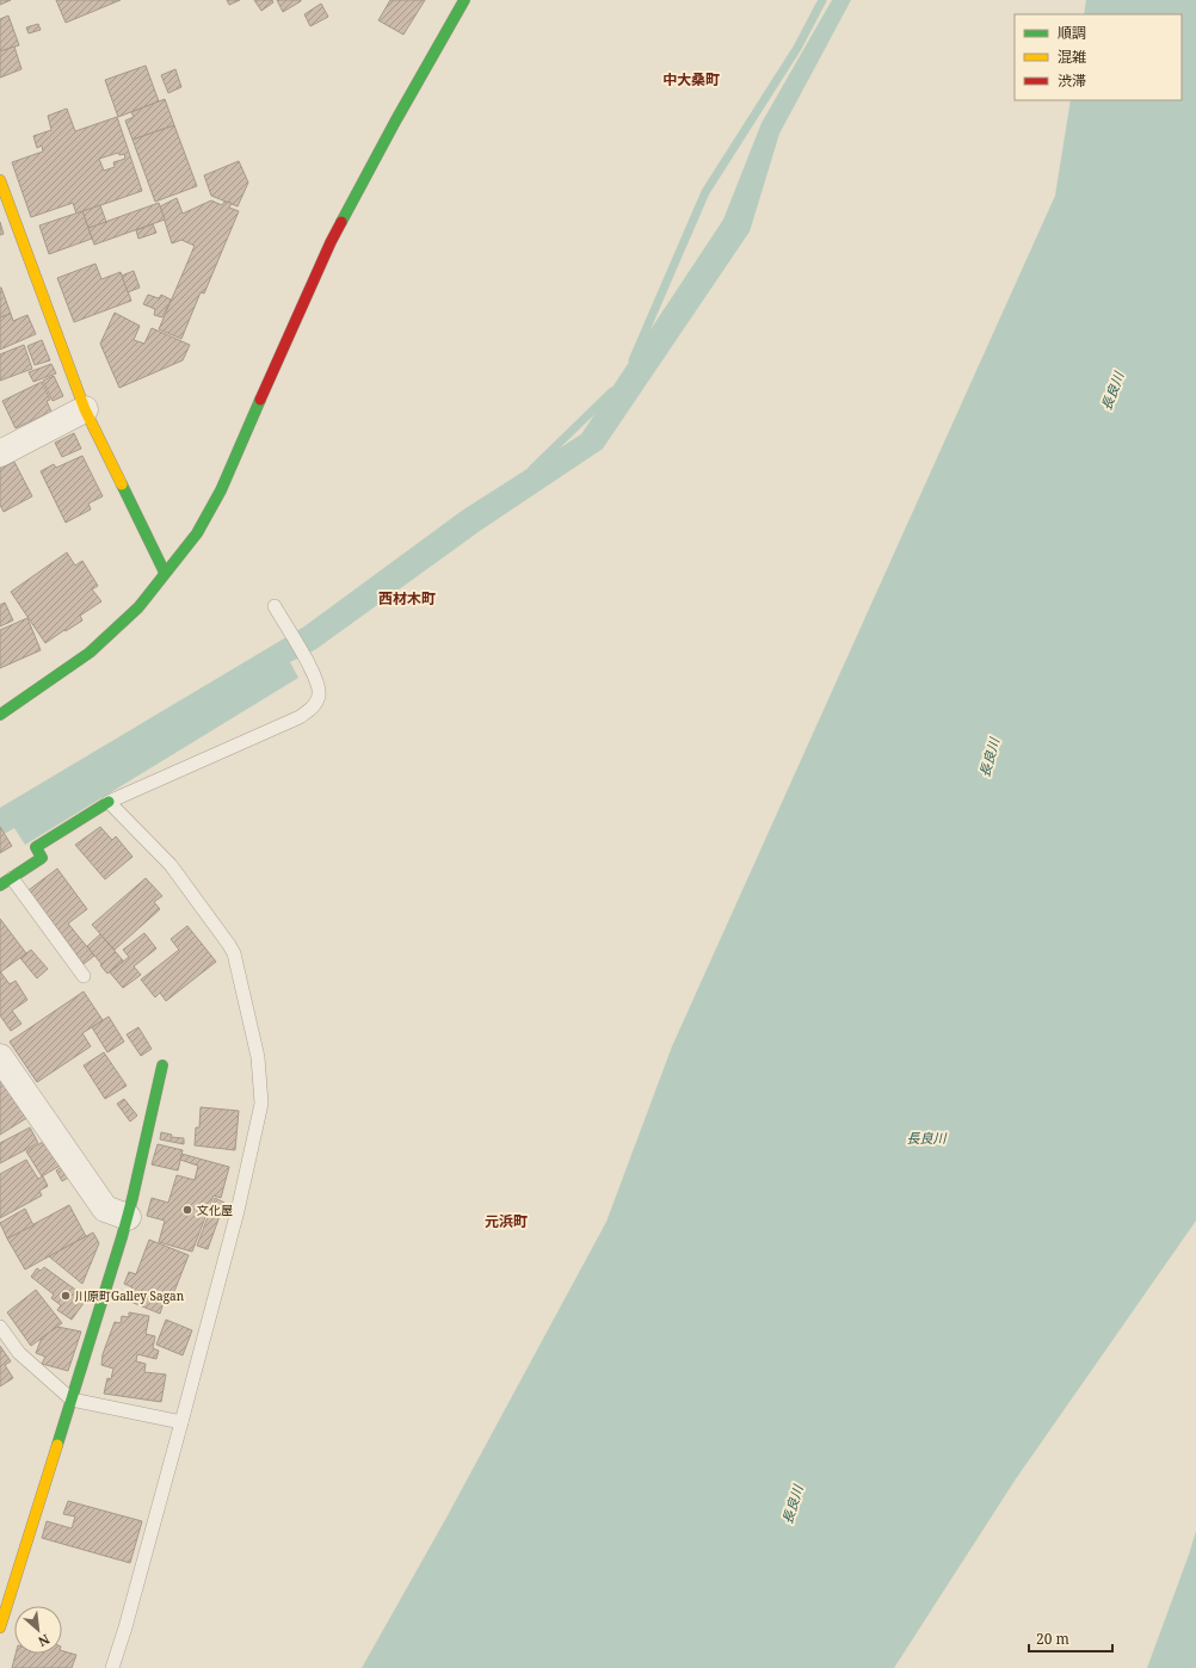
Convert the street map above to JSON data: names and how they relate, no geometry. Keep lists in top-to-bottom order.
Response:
{
  "districts": ["中大桑町", "西材木町", "元浜町"],
  "water": ["長良川"],
  "places": ["文化屋", "川原町Galley Sagan"],
  "legend": ["順調", "混雑", "渋滞"],
  "scale_bar": "20 m",
  "north": "bottom right"
}
